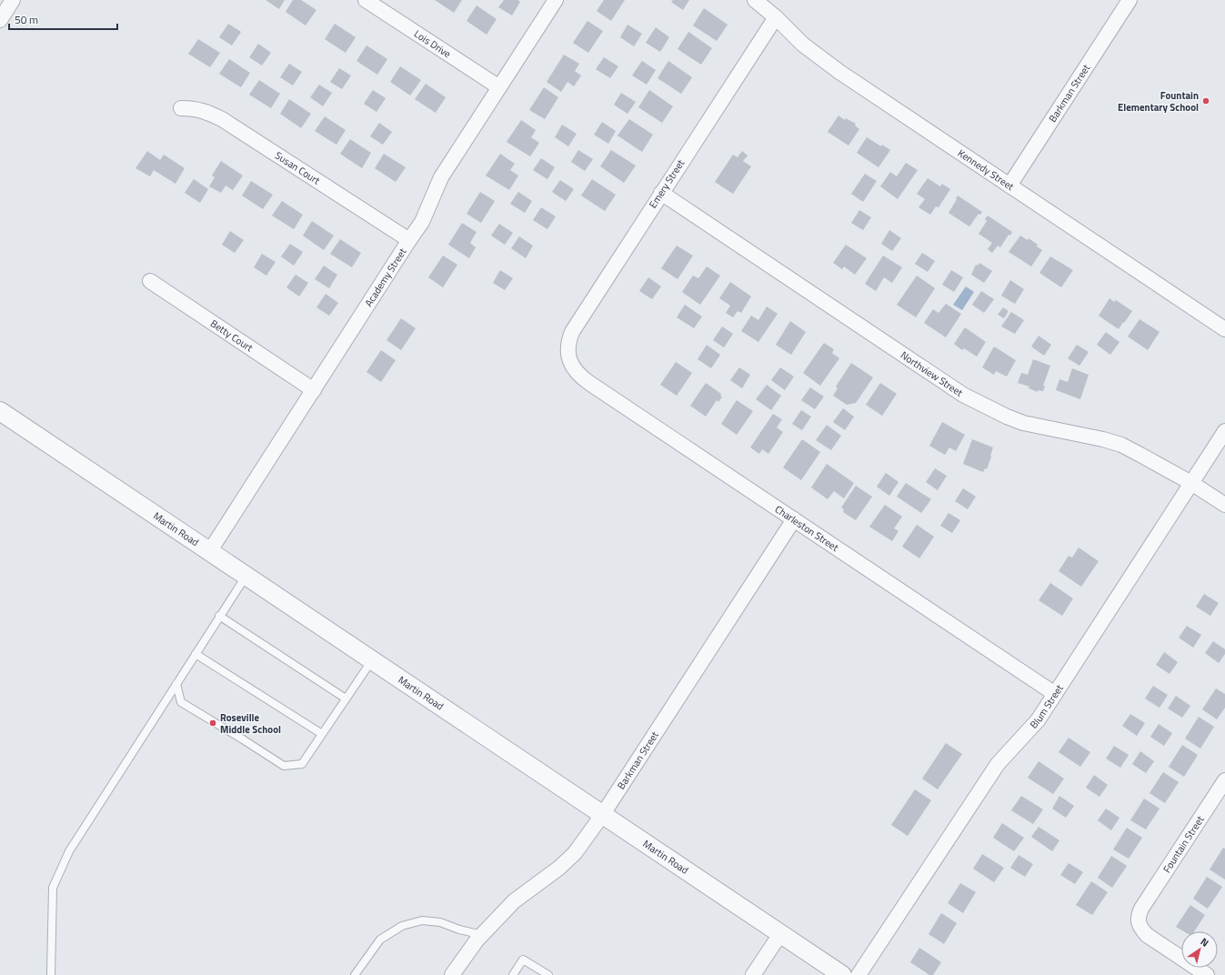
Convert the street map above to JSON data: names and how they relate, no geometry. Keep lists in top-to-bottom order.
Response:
{
  "streets": {
    "street": [
      "Lois Drive",
      "Barkman Street",
      "Susan Court",
      "Kennedy Street",
      "Emery Street",
      "Academy Street",
      "Betty Court",
      "Northview Street",
      "Charleston Street",
      "Martin Road",
      "Blum Street",
      "Fountain Street"
    ]
  },
  "crossings": [
    ["Lois Drive", "Academy Street"],
    ["Barkman Street", "Kennedy Street"],
    ["Barkman Street", "Charleston Street"],
    ["Barkman Street", "Martin Road"],
    ["Susan Court", "Academy Street"],
    ["Kennedy Street", "Emery Street"],
    ["Emery Street", "Northview Street"],
    ["Emery Street", "Charleston Street"],
    ["Academy Street", "Betty Court"],
    ["Academy Street", "Martin Road"],
    ["Northview Street", "Blum Street"],
    ["Charleston Street", "Blum Street"]
  ],
  "places": ["Fountain Elementary School", "Roseville Middle School"],
  "scale_bar": "50 m",
  "north": "top right"
}
